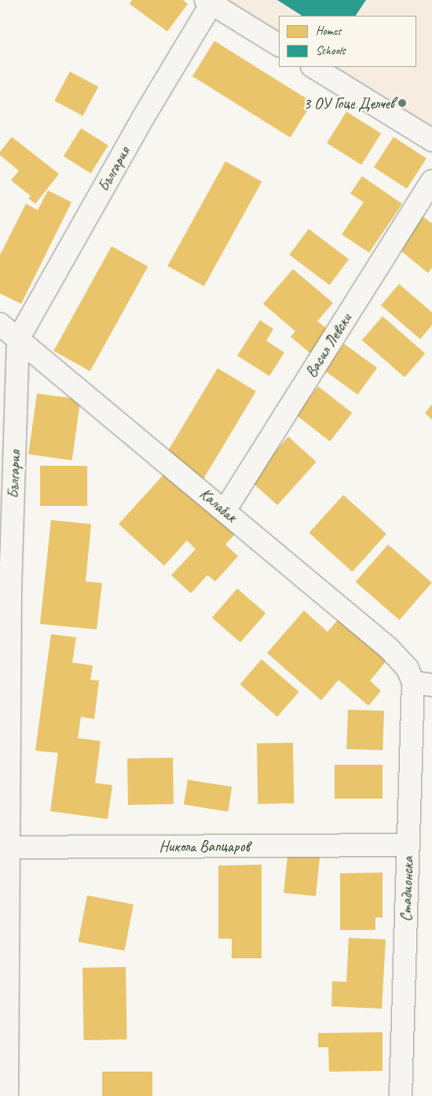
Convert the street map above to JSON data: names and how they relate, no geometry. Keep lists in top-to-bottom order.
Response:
{
  "streets": {
    "street": [
      "България",
      "Васил Левски",
      "Калабак",
      "Никола Вапцаров",
      "Стадионска"
    ]
  },
  "crossings": [
    ["България", "Калабак"],
    ["България", "Никола Вапцаров"],
    ["Васил Левски", "Калабак"],
    ["Калабак", "Стадионска"],
    ["Никола Вапцаров", "Стадионска"]
  ],
  "places": ["3 ОУ Гоце Делчев"],
  "legend": ["Homes", "Schools"]
}
